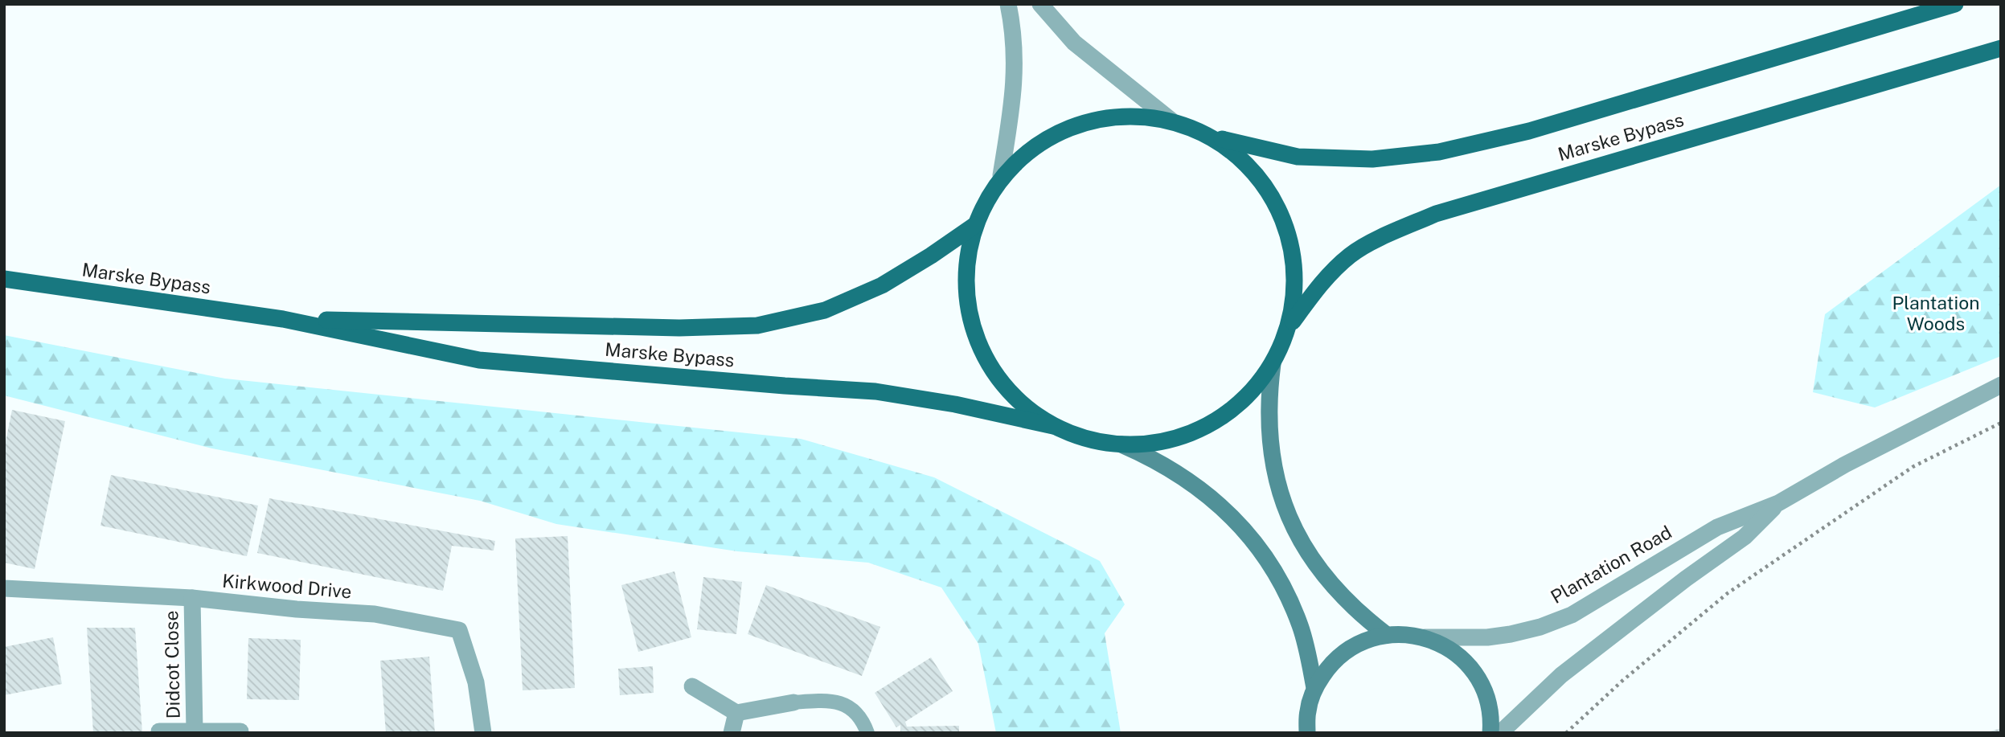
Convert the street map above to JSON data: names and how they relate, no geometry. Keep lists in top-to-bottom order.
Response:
{
  "streets": {
    "main road": ["Marske Bypass"],
    "street": ["Plantation Road", "Kirkwood Drive", "Didcot Close"]
  },
  "crossings": [
    ["Kirkwood Drive", "Didcot Close"]
  ],
  "parks": ["Plantation Woods"]
}
